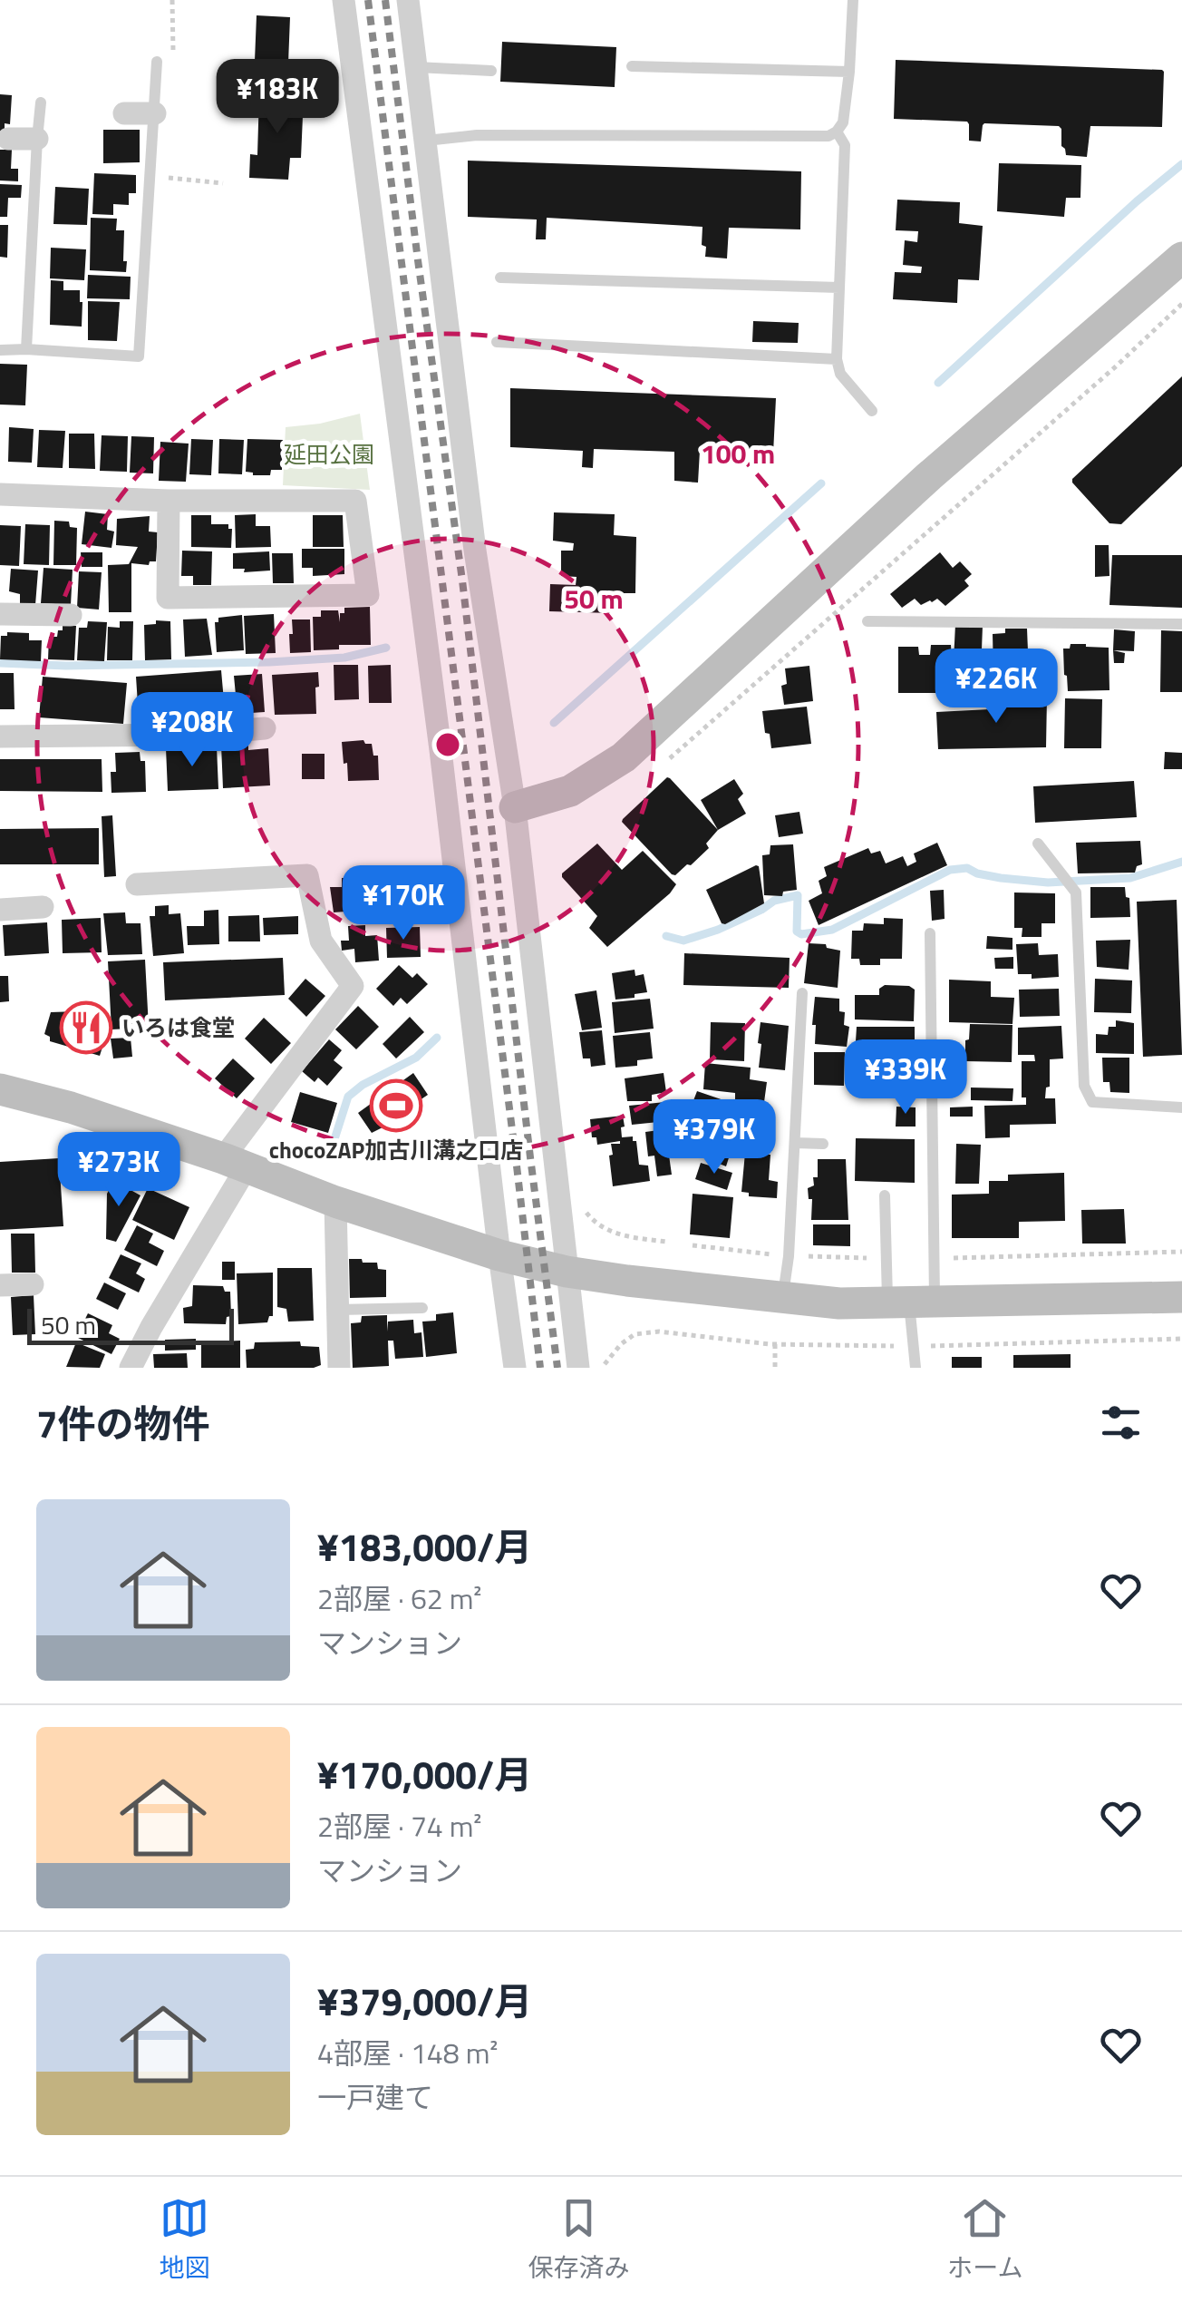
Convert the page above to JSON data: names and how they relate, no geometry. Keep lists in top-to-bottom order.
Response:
{
  "parks": ["延田公園"],
  "places": {
    "restaurant": ["いろは食堂"],
    "sports": ["chocoZAP加古川溝之口店"]
  },
  "scale_bar": "50 m",
  "page": {
    "price": [
      "¥183K",
      "¥226K",
      "¥208K",
      "¥170K",
      "¥339K",
      "¥379K",
      "¥273K"
    ],
    "scale": "50 m",
    "heading": "7件の物件",
    "list": [
      {
        "name": "¥183,000/月",
        "note": "2部屋 · 62 m² · マンション"
      },
      {
        "name": "¥170,000/月",
        "note": "2部屋 · 74 m² · マンション"
      },
      {
        "name": "¥379,000/月",
        "note": "4部屋 · 148 m² · 一戸建て"
      }
    ],
    "tabs": ["地図", "保存済み", "ホーム"]
  },
  "rings": ["100 m", "50 m"]
}
